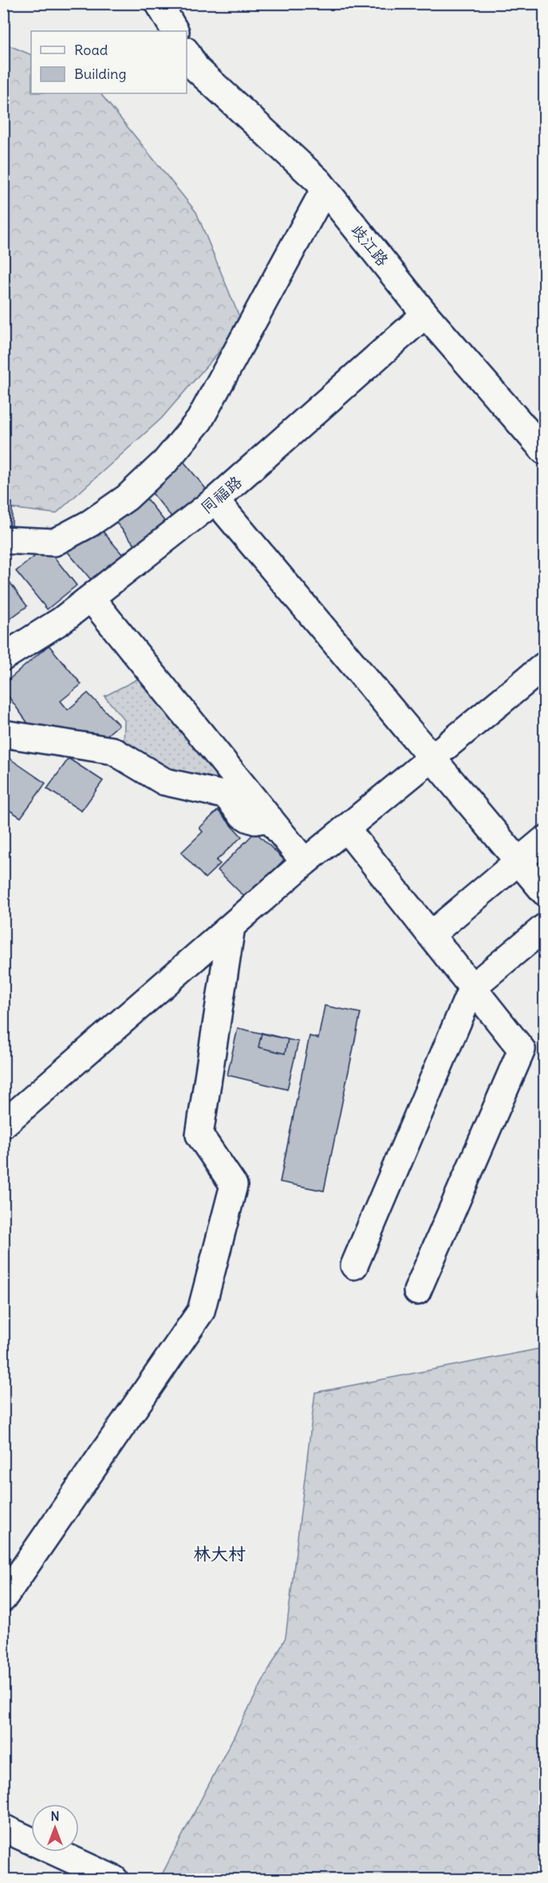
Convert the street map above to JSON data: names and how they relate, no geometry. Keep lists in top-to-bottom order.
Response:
{
  "streets": {
    "street": ["歧江路", "同福路"]
  },
  "crossings": [
    ["歧江路", "同福路"]
  ],
  "districts": ["林大村"],
  "legend": ["Road", "Building"],
  "north": "top"
}
